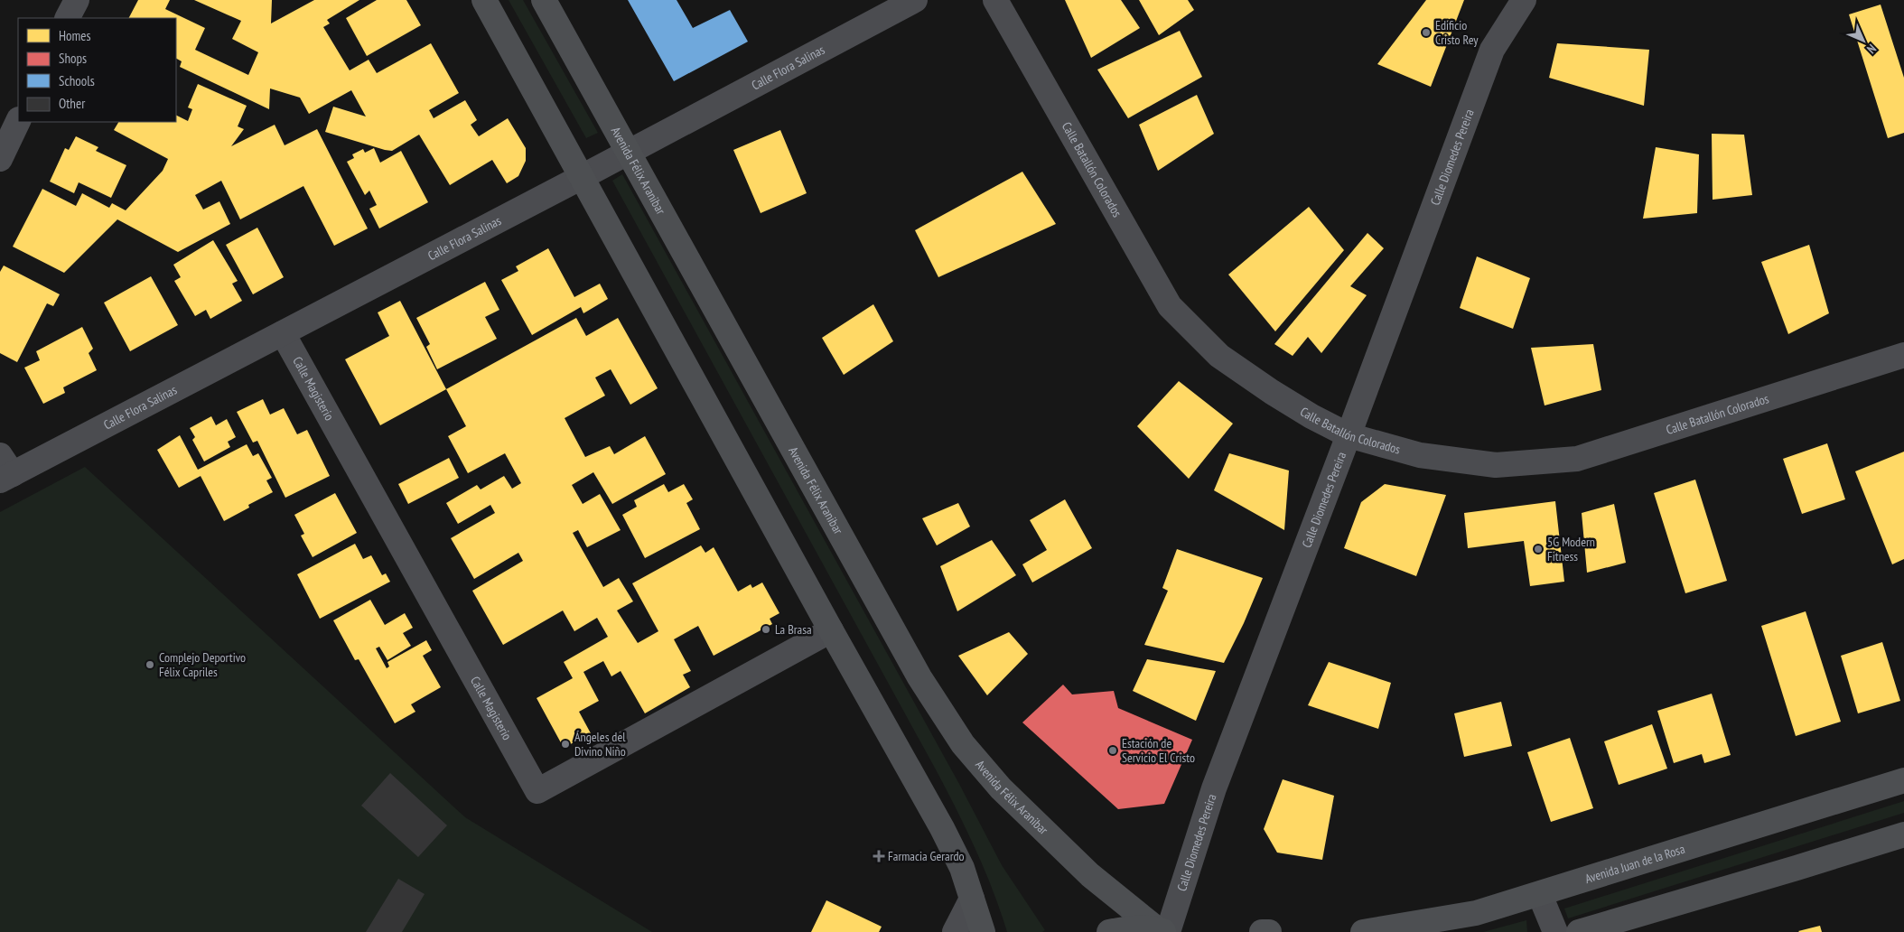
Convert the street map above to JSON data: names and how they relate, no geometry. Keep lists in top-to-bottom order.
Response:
{
  "streets": {
    "main road": ["Avenida Félix Aranibar", "Avenida Juan de la Rosa"],
    "street": [
      "Calle Flora Salinas",
      "Calle Diomedes Pereira",
      "Calle Batallón Colorados",
      "Calle Magisterio"
    ]
  },
  "crossings": [
    ["Calle Flora Salinas", "Avenida Félix Aranibar"],
    ["Calle Flora Salinas", "Calle Magisterio"],
    ["Calle Diomedes Pereira", "Calle Batallón Colorados"],
    ["Calle Diomedes Pereira", "Avenida Félix Aranibar"]
  ],
  "places": {
    "other": [
      "Edificio Cristo Rey",
      "5G Modern Fitness",
      "La Brasa",
      "Complejo Deportivo Félix Capriles",
      "Ángeles del Divino Niño",
      "Estación de Servicio El Cristo"
    ],
    "health": ["Farmacia Gerardo"]
  },
  "legend": [
    "Homes",
    "Shops",
    "Schools",
    "Other"
  ],
  "north": "bottom right"
}
